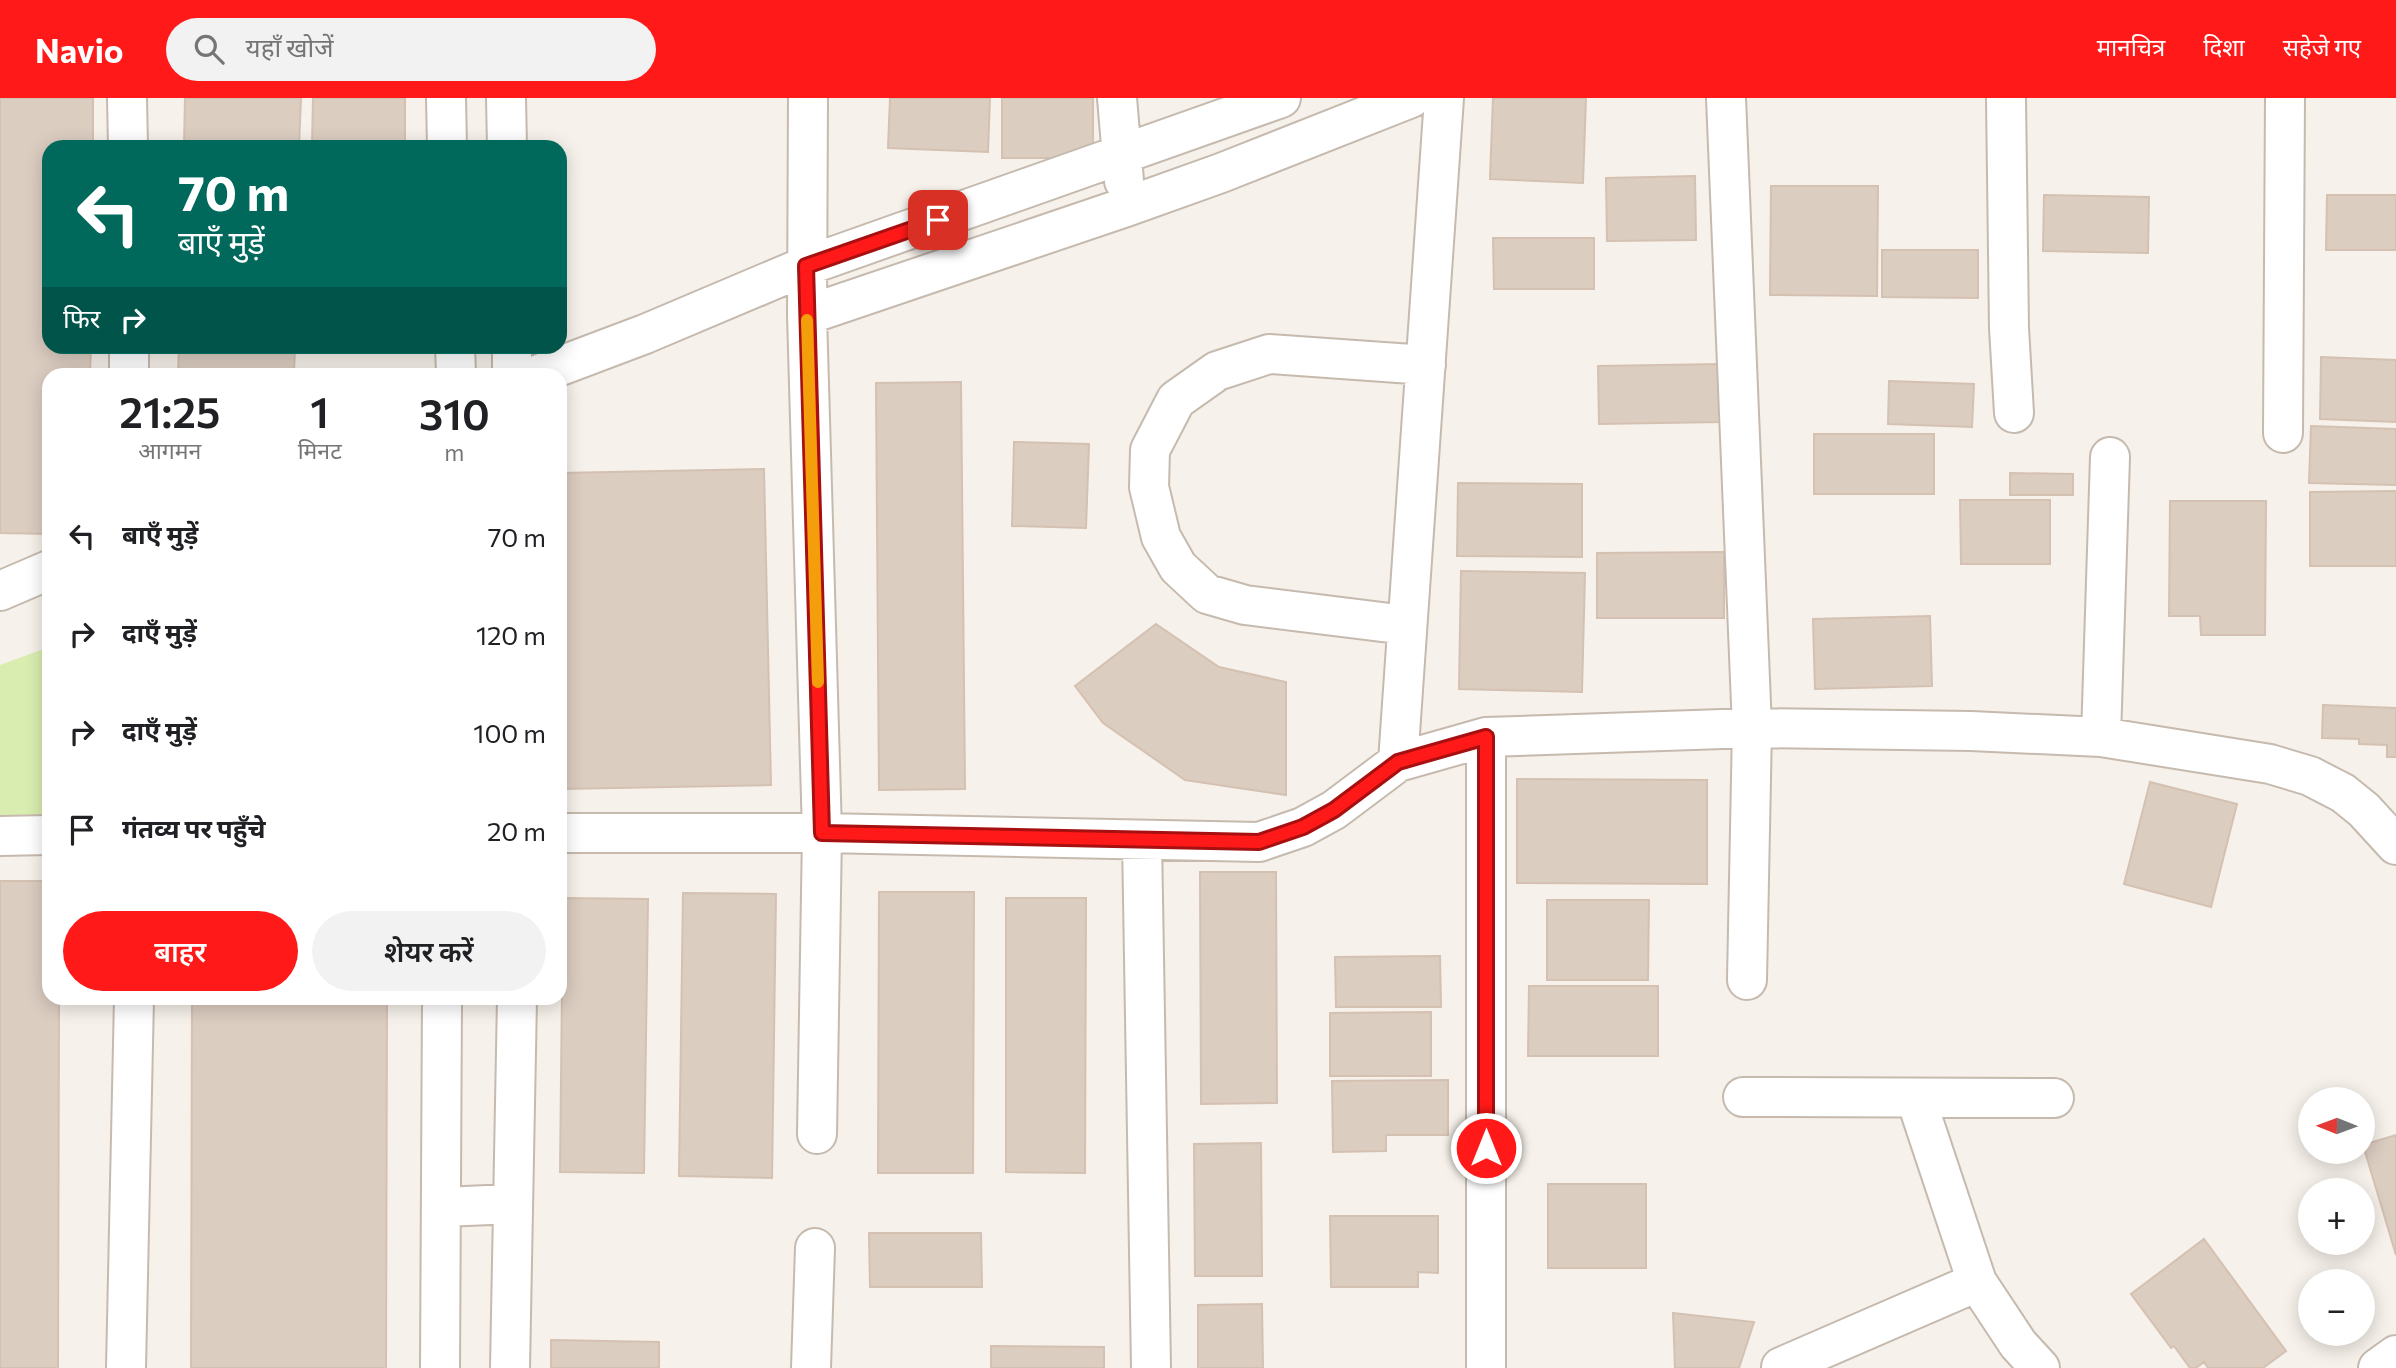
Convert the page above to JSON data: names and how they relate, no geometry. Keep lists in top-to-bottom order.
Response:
{
  "north": "left",
  "page": {
    "header": "Navio",
    "search": "यहाँ खोजें",
    "nav": ["मानचित्र", "दिशा", "सहेजे गए"],
    "turn": ["70 m", "बाएँ मुड़ें"],
    "then": "फिर",
    "eta": [
      "21:25",
      "आगमन",
      "1",
      "मिनट",
      "310",
      "m"
    ],
    "list": [
      {
        "name": "बाएँ मुड़ें",
        "value": "70 m"
      },
      {
        "name": "दाएँ मुड़ें",
        "value": "120 m"
      },
      {
        "name": "दाएँ मुड़ें",
        "value": "100 m"
      },
      {
        "name": "गंतव्य पर पहुँचे",
        "value": "20 m"
      }
    ],
    "buttons": ["बाहर", "शेयर करें"],
    "map_buttons": ["+", "−"]
  }
}
